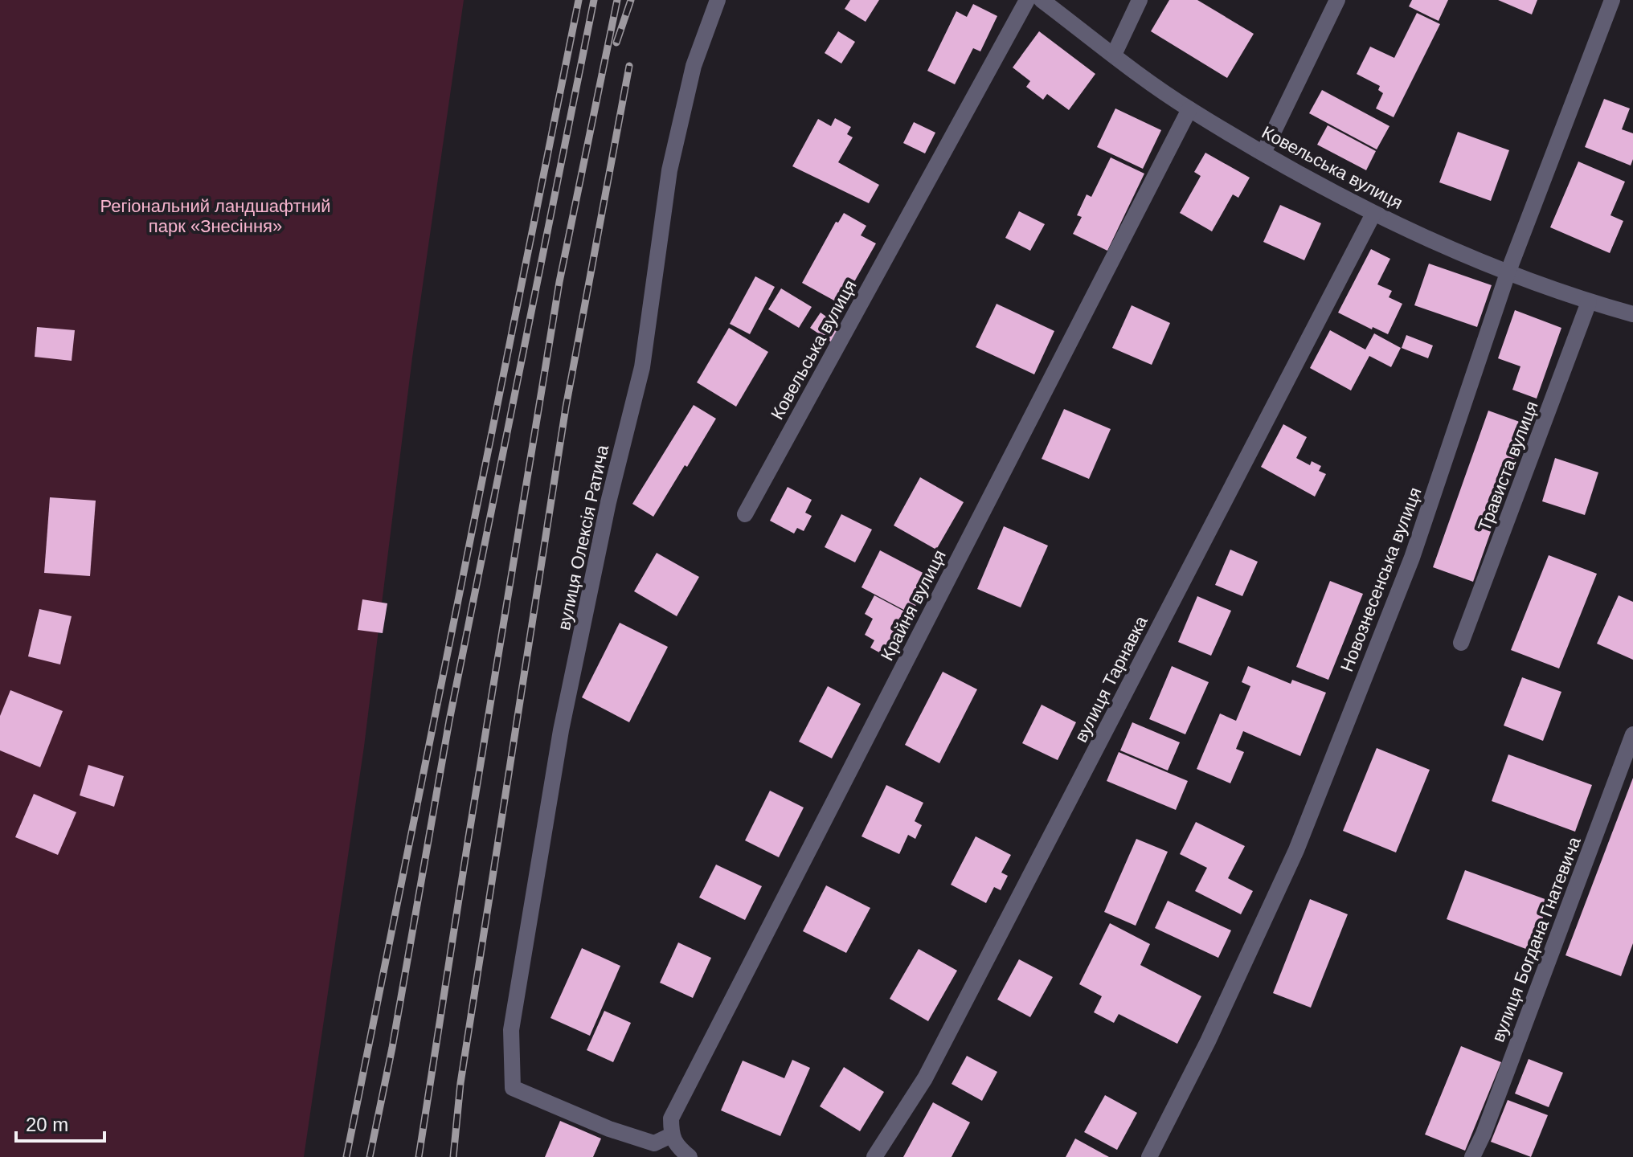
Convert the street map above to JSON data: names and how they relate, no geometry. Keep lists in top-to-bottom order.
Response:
{
  "streets": {
    "street": [
      "Ковельська вулиця",
      "Трависта вулиця",
      "вулиця Олексія Ратича",
      "Новознесенська вулиця",
      "Крайня вулиця",
      "вулиця Тарнавка",
      "вулиця Богдана Гнатевича"
    ]
  },
  "crossings": [
    ["Ковельська вулиця", "Трависта вулиця"],
    ["Ковельська вулиця", "Новознесенська вулиця"],
    ["Ковельська вулиця", "Крайня вулиця"],
    ["Ковельська вулиця", "вулиця Тарнавка"],
    ["вулиця Олексія Ратича", "Крайня вулиця"]
  ],
  "parks": ["Регіональний ландшафтний парк «Знесіння»"],
  "scale_bar": "20 m"
}
